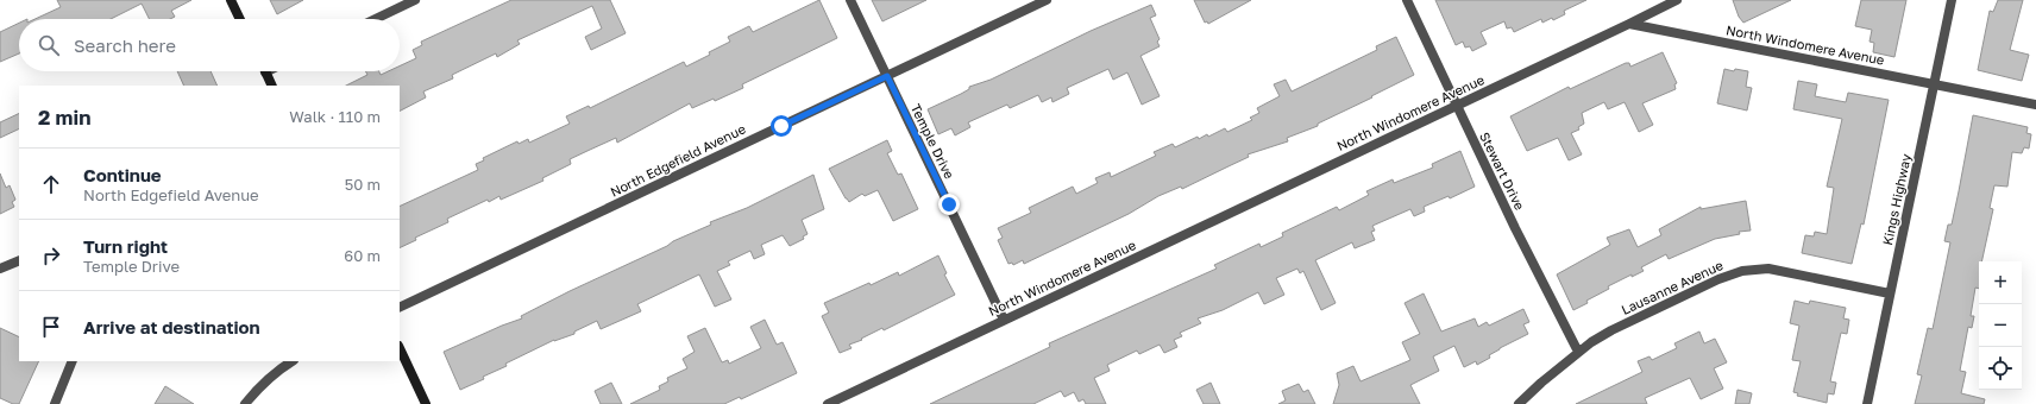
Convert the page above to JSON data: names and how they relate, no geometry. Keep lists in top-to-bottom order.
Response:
{
  "streets": {
    "street": [
      "North Windomere Avenue",
      "Temple Drive",
      "North Edgefield Avenue",
      "Stewart Drive",
      "Kings Highway",
      "Lausanne Avenue"
    ]
  },
  "crossings": [
    ["North Windomere Avenue", "Temple Drive"],
    ["North Windomere Avenue", "Stewart Drive"],
    ["North Windomere Avenue", "Kings Highway"],
    ["Temple Drive", "North Edgefield Avenue"],
    ["Stewart Drive", "Lausanne Avenue"],
    ["Kings Highway", "Lausanne Avenue"]
  ],
  "page": {
    "search": "Search here",
    "heading": ["2 min", "Walk · 110 m"],
    "list": [
      ["Continue", "North Edgefield Avenue", "50 m"],
      ["Turn right", "Temple Drive", "60 m"],
      "Arrive at destination"
    ],
    "map_buttons": ["+", "−"]
  }
}
